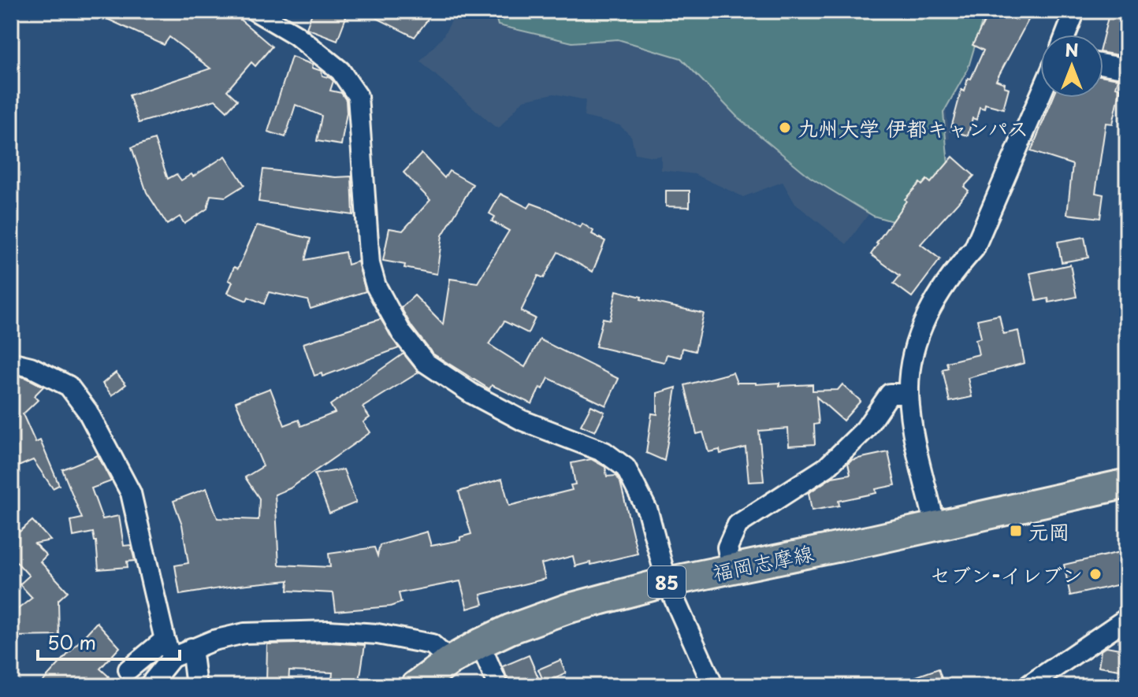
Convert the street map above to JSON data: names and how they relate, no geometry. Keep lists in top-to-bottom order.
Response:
{
  "streets": {
    "main road": ["福岡志摩線", "85"]
  },
  "places": {
    "other": ["九州大学 伊都キャンパス", "セブン-イレブン"],
    "transit": ["元岡"]
  },
  "scale_bar": "50 m",
  "north": "top"
}
